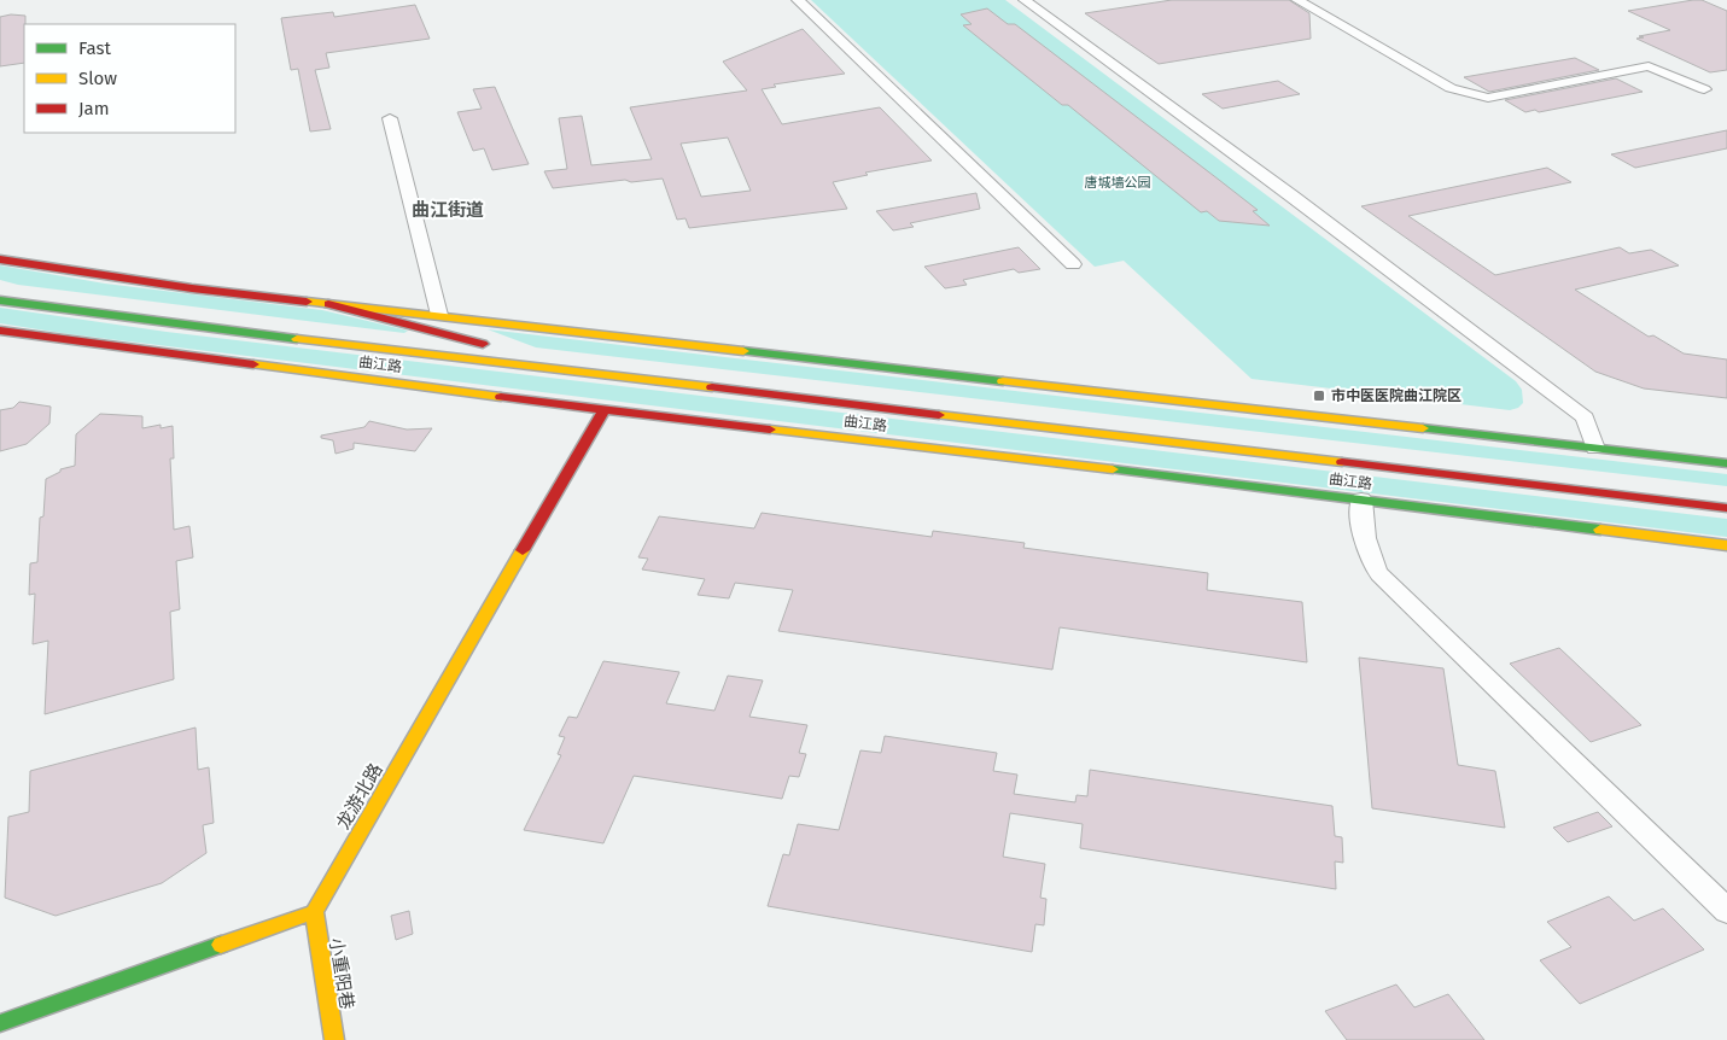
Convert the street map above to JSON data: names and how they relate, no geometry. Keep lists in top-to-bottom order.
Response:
{
  "streets": {
    "main road": ["曲江路", "龙游北路", "小重阳巷"]
  },
  "crossings": [
    ["曲江路", "龙游北路"],
    ["龙游北路", "小重阳巷"]
  ],
  "districts": ["曲江街道"],
  "parks": ["唐城墙公园"],
  "places": {
    "transit": ["市中医医院曲江院区"]
  },
  "legend": ["Fast", "Slow", "Jam"]
}
